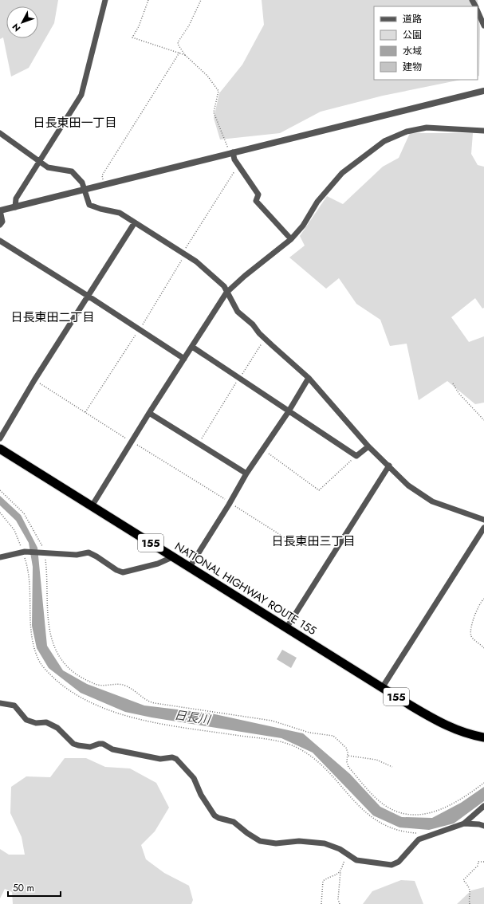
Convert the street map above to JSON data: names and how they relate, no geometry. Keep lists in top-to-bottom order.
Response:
{
  "streets": {
    "highway": ["155", "NATIONAL HIGHWAY ROUTE 155"]
  },
  "districts": ["日長東田一丁目", "日長東田二丁目", "日長東田三丁目"],
  "water": ["日長川"],
  "legend": [
    "道路",
    "公園",
    "水域",
    "建物"
  ],
  "scale_bar": "50 m",
  "north": "bottom left"
}
